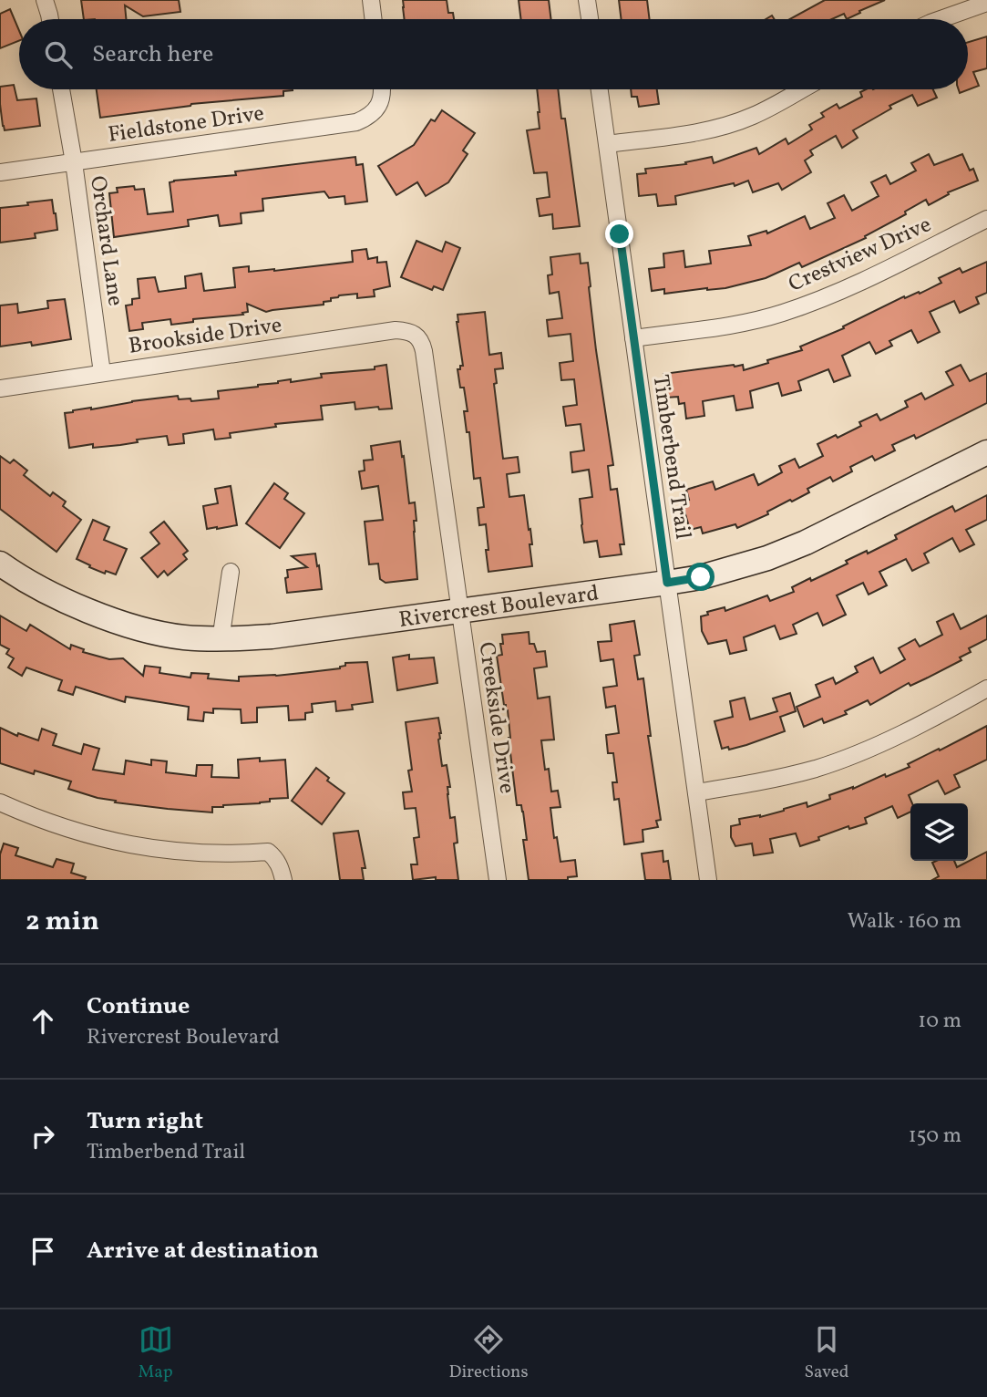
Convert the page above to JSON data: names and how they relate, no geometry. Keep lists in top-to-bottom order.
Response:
{
  "streets": {
    "street": [
      "Fieldstone Drive",
      "Orchard Lane",
      "Crestview Drive",
      "Brookside Drive",
      "Timberbend Trail",
      "Rivercrest Boulevard",
      "Creekside Drive"
    ]
  },
  "crossings": [
    ["Fieldstone Drive", "Orchard Lane"],
    ["Orchard Lane", "Brookside Drive"],
    ["Crestview Drive", "Timberbend Trail"],
    ["Brookside Drive", "Creekside Drive"],
    ["Timberbend Trail", "Rivercrest Boulevard"],
    ["Rivercrest Boulevard", "Creekside Drive"]
  ],
  "page": {
    "search": "Search here",
    "heading": ["2 min", "Walk · 160 m"],
    "list": [
      ["Continue", "Rivercrest Boulevard", "10 m"],
      ["Turn right", "Timberbend Trail", "150 m"],
      "Arrive at destination"
    ],
    "nav": ["Map", "Directions", "Saved"]
  }
}
